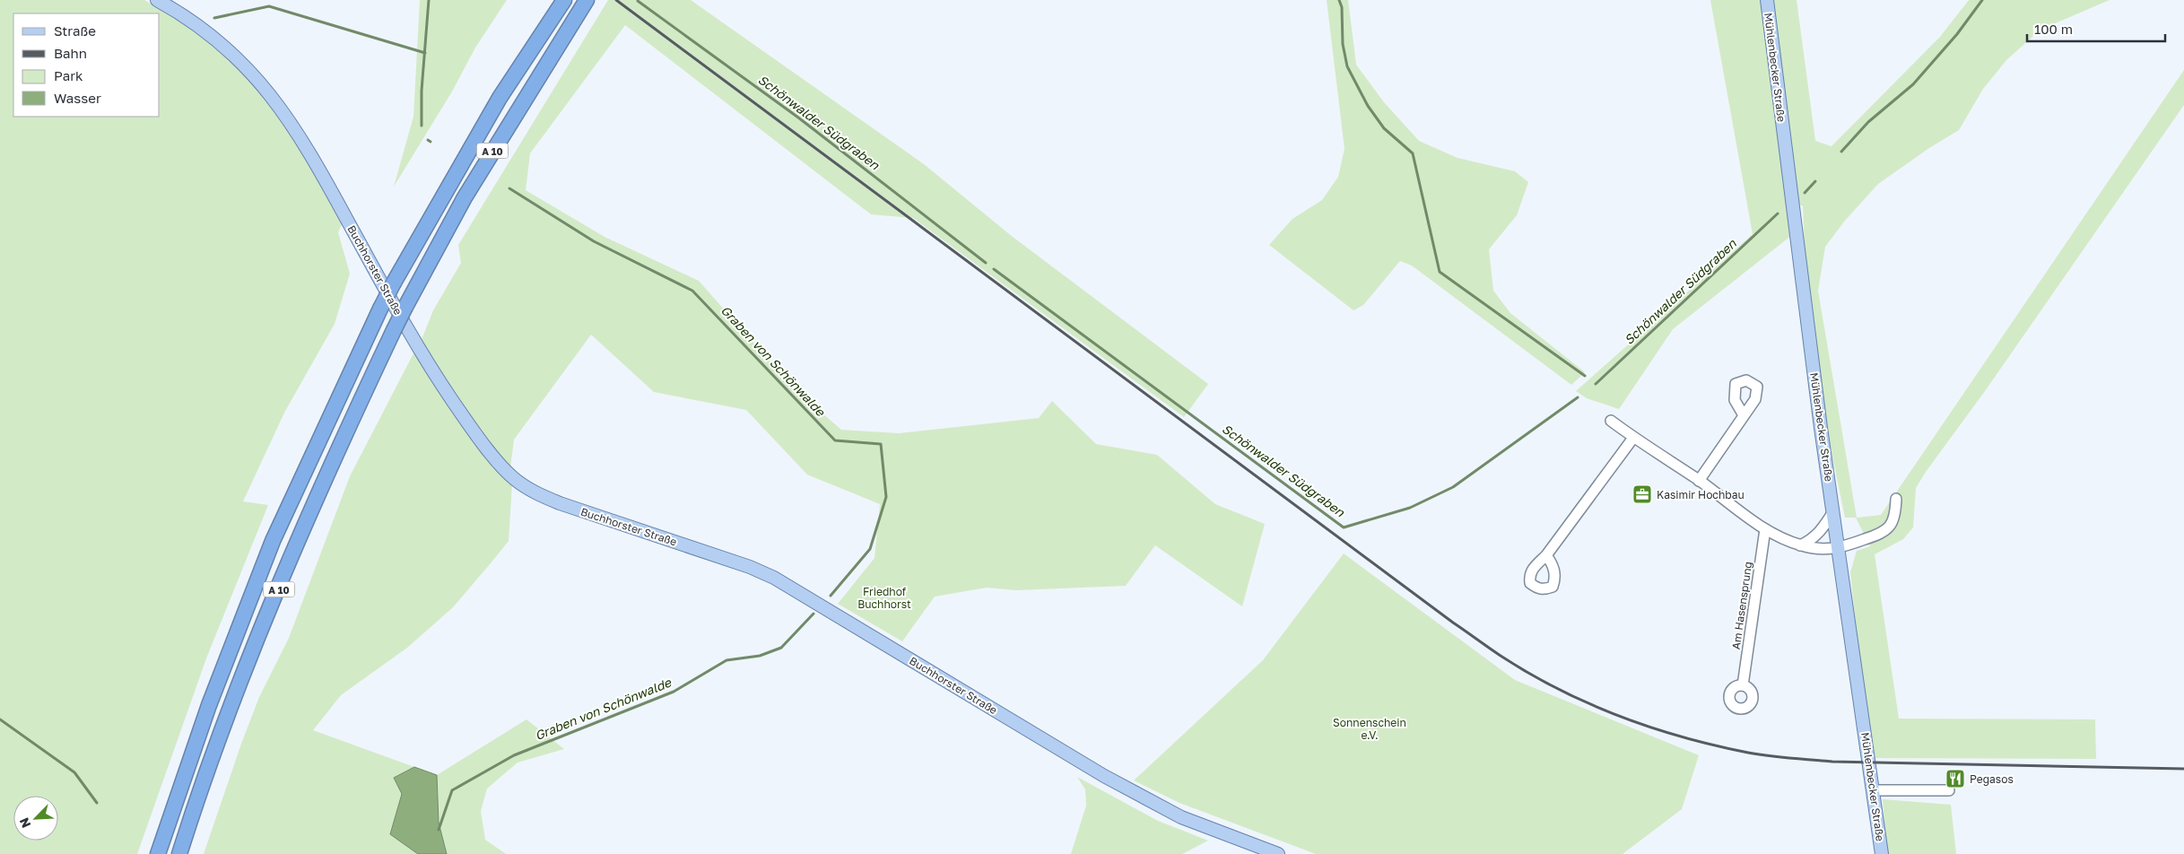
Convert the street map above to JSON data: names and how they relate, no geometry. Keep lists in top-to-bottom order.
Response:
{
  "streets": {
    "highway": ["A 10"],
    "main road": ["Mühlenbecker Straße", "Buchhorster Straße"],
    "street": ["Am Hasensprung"]
  },
  "water": ["Schönwalder Südgraben", "Graben von Schönwalde"],
  "parks": ["Friedhof Buchhorst", "Sonnenschein e.V."],
  "places": {
    "office": ["Kasimir Hochbau"],
    "restaurant": ["Pegasos"]
  },
  "legend": [
    "Straße",
    "Bahn",
    "Park",
    "Wasser"
  ],
  "scale_bar": "100 m",
  "north": "bottom left"
}
